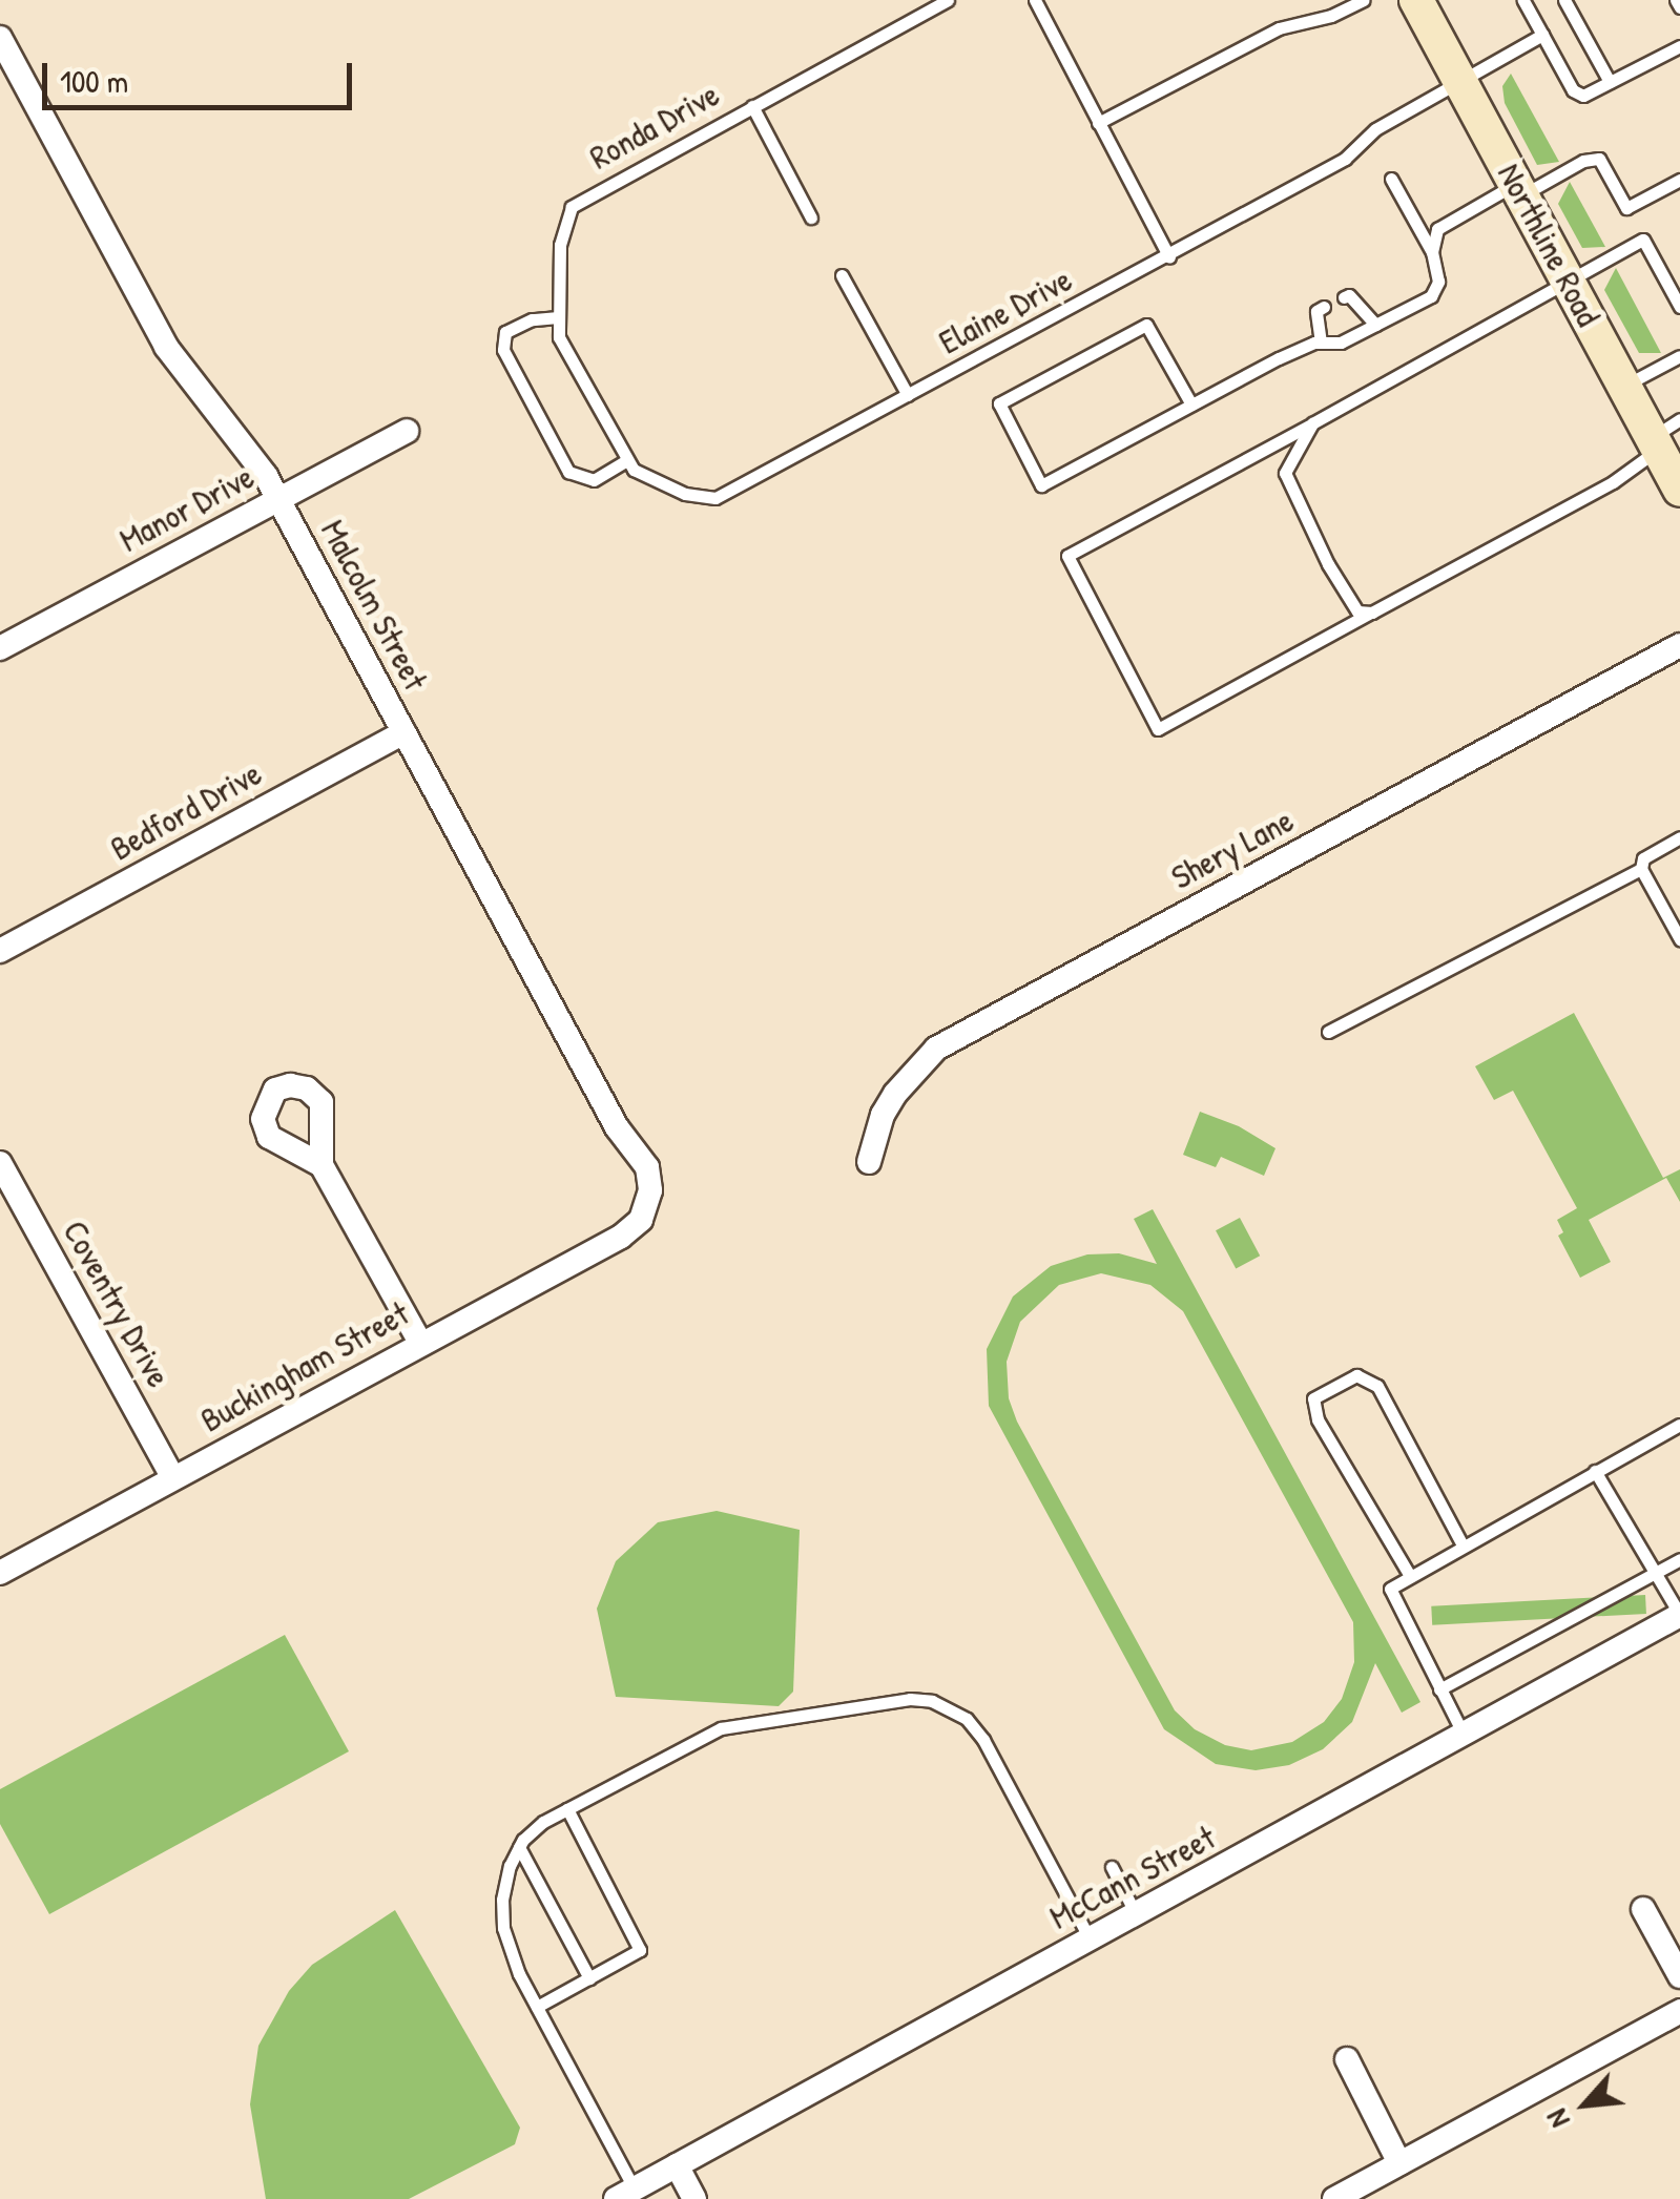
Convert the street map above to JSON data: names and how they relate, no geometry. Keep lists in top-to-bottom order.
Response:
{
  "streets": {
    "main road": ["Northline Road"],
    "street": [
      "Manor Drive",
      "Malcolm Street",
      "Bedford Drive",
      "Shery Lane",
      "Coventry Drive",
      "Buckingham Street",
      "McCann Street"
    ],
    "lane": ["Ronda Drive", "Elaine Drive"]
  },
  "crossings": [
    ["Ronda Drive", "Elaine Drive"],
    ["Northline Road", "Elaine Drive"],
    ["Manor Drive", "Malcolm Street"],
    ["Malcolm Street", "Bedford Drive"],
    ["Malcolm Street", "Buckingham Street"],
    ["Coventry Drive", "Buckingham Street"]
  ],
  "scale_bar": "100 m",
  "north": "bottom left"
}
